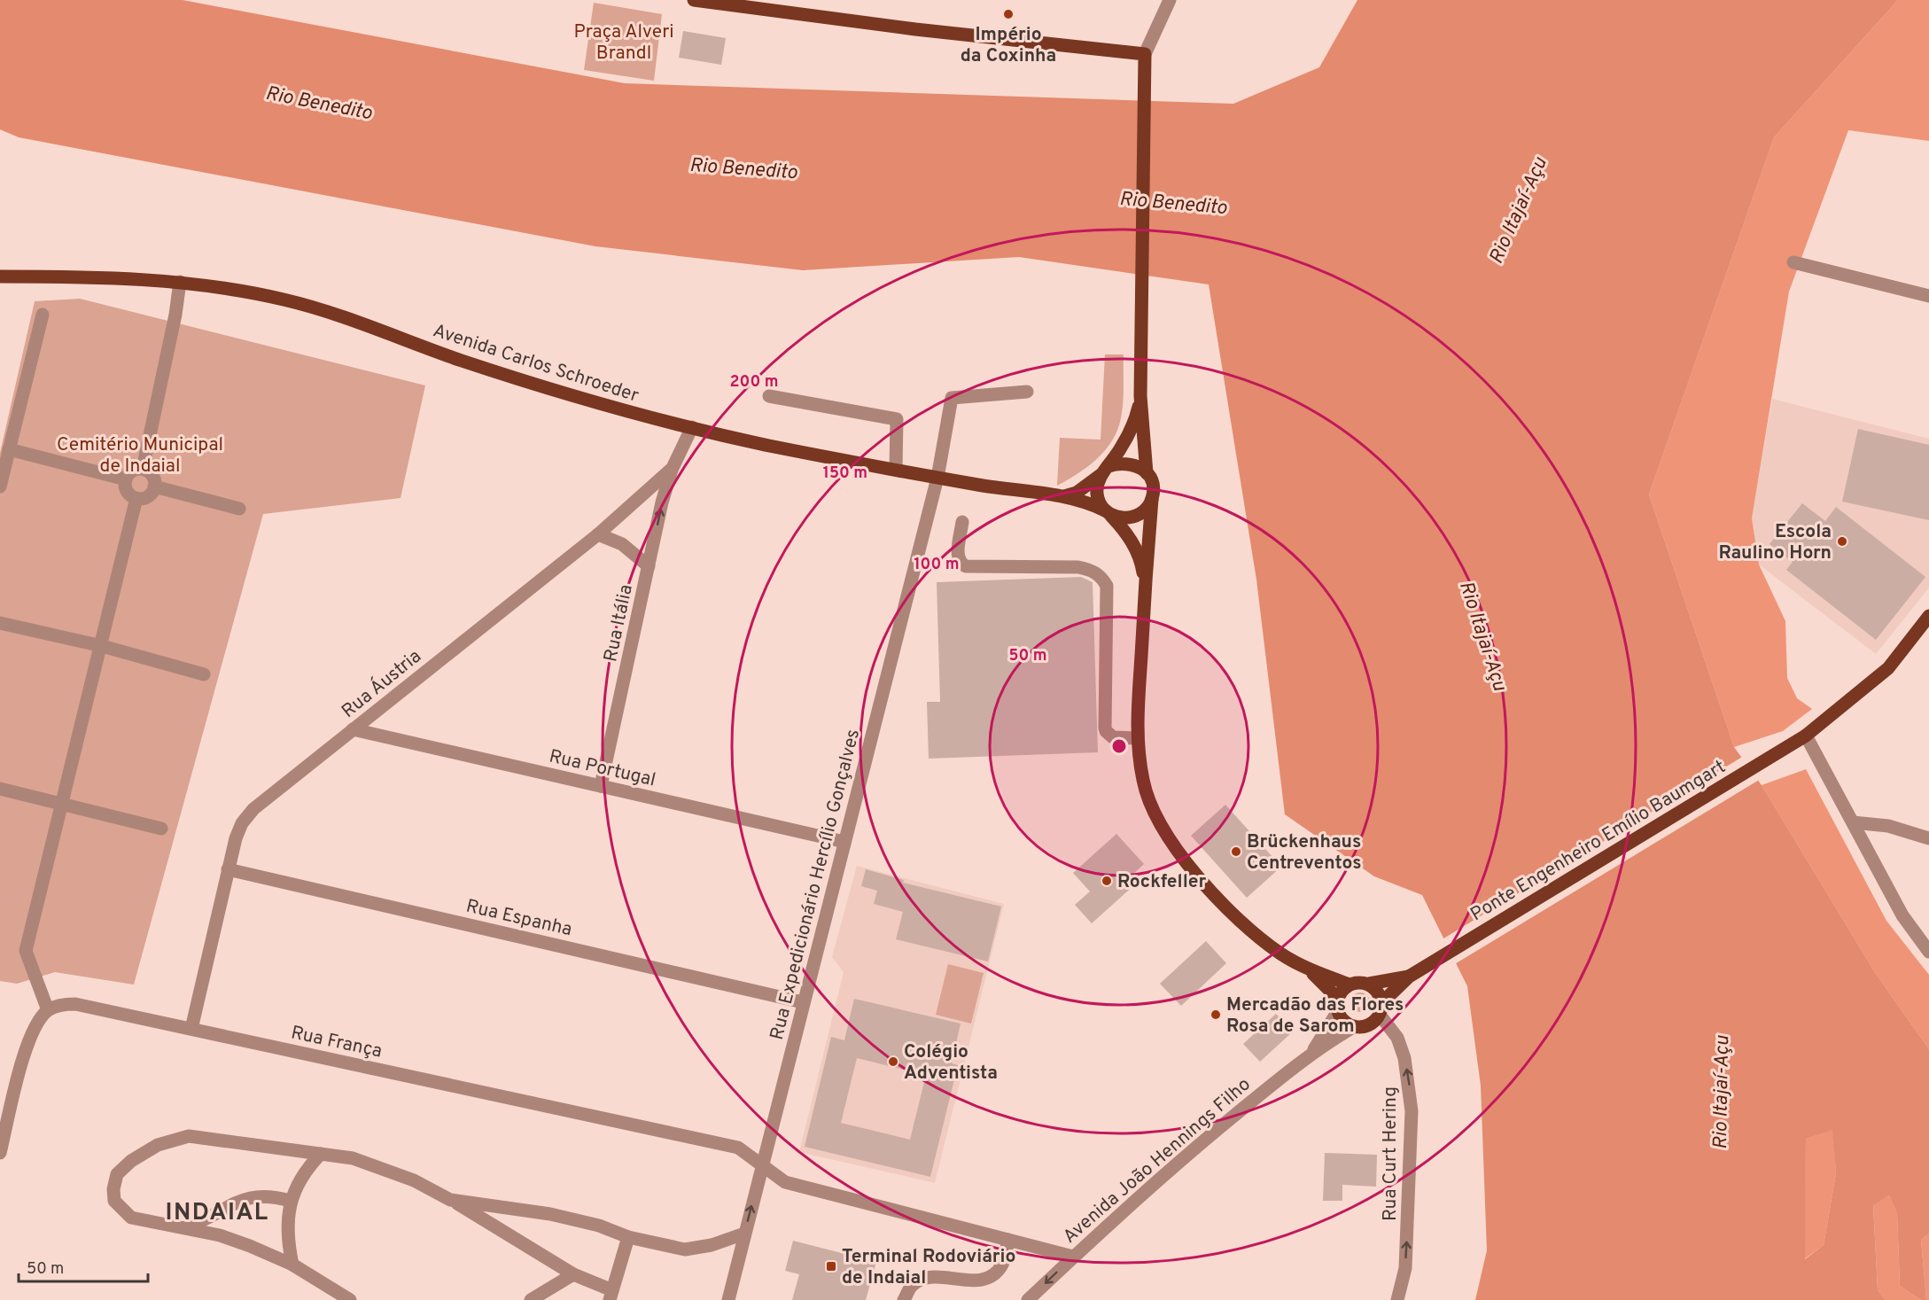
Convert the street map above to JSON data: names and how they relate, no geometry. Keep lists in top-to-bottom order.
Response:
{
  "streets": {
    "main road": ["Avenida Carlos Schroeder", "Ponte Engenheiro Emílio Baumgart"],
    "street": [
      "Rua Itália",
      "Rua Áustria",
      "Rua Portugal",
      "Rua Expedicionário Hercílio Gonçalves",
      "Rua Espanha",
      "Rua França",
      "Rua Curt Hering",
      "Avenida João Hennings Filho"
    ]
  },
  "crossings": [
    ["Avenida Carlos Schroeder", "Rua Áustria"],
    ["Avenida Carlos Schroeder", "Ponte Engenheiro Emílio Baumgart"],
    ["Avenida Carlos Schroeder", "Rua Expedicionário Hercílio Gonçalves"],
    ["Avenida Carlos Schroeder", "Rua Curt Hering"],
    ["Avenida Carlos Schroeder", "Avenida João Hennings Filho"],
    ["Rua Itália", "Rua Áustria"],
    ["Rua Itália", "Rua Portugal"],
    ["Rua Áustria", "Rua Portugal"],
    ["Rua Áustria", "Rua Espanha"],
    ["Rua Áustria", "Rua França"],
    ["Rua Portugal", "Rua Expedicionário Hercílio Gonçalves"],
    ["Ponte Engenheiro Emílio Baumgart", "Rua Curt Hering"],
    ["Ponte Engenheiro Emílio Baumgart", "Avenida João Hennings Filho"],
    ["Rua Expedicionário Hercílio Gonçalves", "Rua Espanha"],
    ["Rua Expedicionário Hercílio Gonçalves", "Rua França"],
    ["Rua França", "Avenida João Hennings Filho"],
    ["Rua Curt Hering", "Avenida João Hennings Filho"]
  ],
  "one_way": ["Rua Curt Hering"],
  "districts": ["INDAIAL"],
  "water": ["Rio Benedito", "Rio Itajaí-Açu"],
  "parks": ["Praça Alveri Brandl", "Cemitério Municipal de Indaial"],
  "places": {
    "other": [
      "Império da Coxinha",
      "Escola Raulino Horn",
      "Brückenhaus Centreventos",
      "Rockfeller",
      "Mercadão das Flores Rosa de Sarom",
      "Colégio Adventista"
    ],
    "transit": ["Terminal Rodoviário de Indaial"]
  },
  "scale_bar": "50 m",
  "rings": [
    "200 m",
    "150 m",
    "100 m",
    "50 m"
  ]
}
